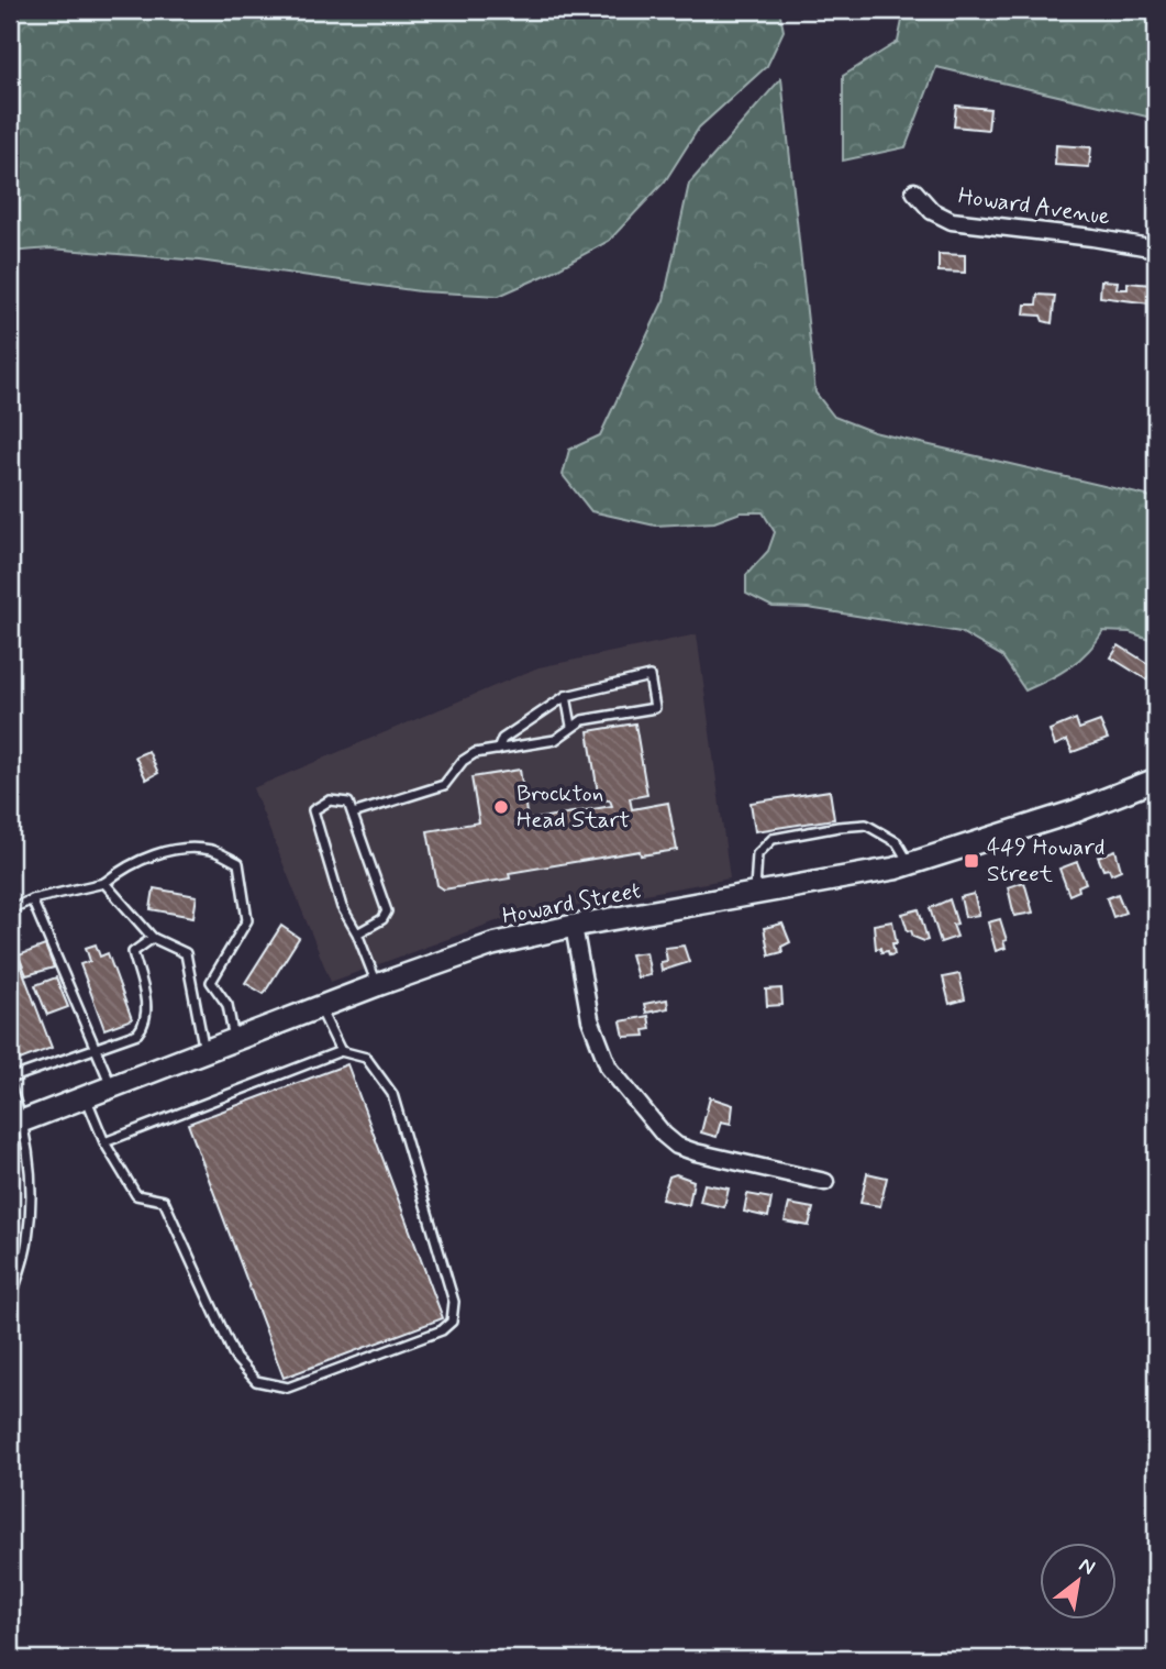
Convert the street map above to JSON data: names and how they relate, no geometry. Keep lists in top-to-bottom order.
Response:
{
  "streets": {
    "main road": ["Howard Street"],
    "street": ["Howard Avenue"]
  },
  "places": {
    "other": ["Brockton Head Start"],
    "transit": ["449 Howard Street"]
  },
  "north": "top right"
}
